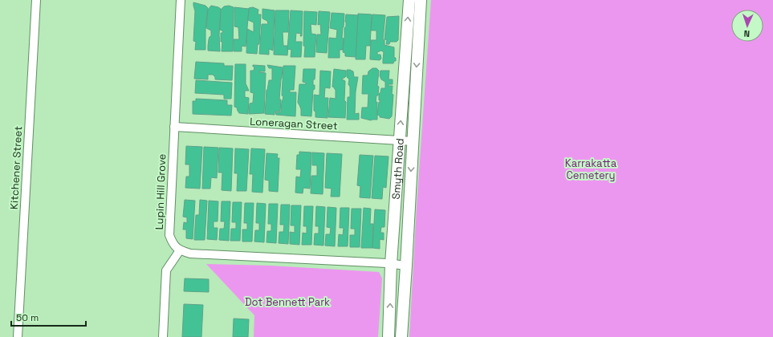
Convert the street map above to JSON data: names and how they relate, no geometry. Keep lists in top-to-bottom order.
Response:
{
  "streets": {
    "main road": ["Smyth Road"],
    "street": ["Loneragan Street", "Kitchener Street", "Lupin Hill Grove"]
  },
  "crossings": [
    ["Loneragan Street", "Smyth Road"],
    ["Loneragan Street", "Lupin Hill Grove"]
  ],
  "parks": ["Karrakatta Cemetery", "Dot Bennett Park"],
  "scale_bar": "50 m",
  "north": "bottom"
}
